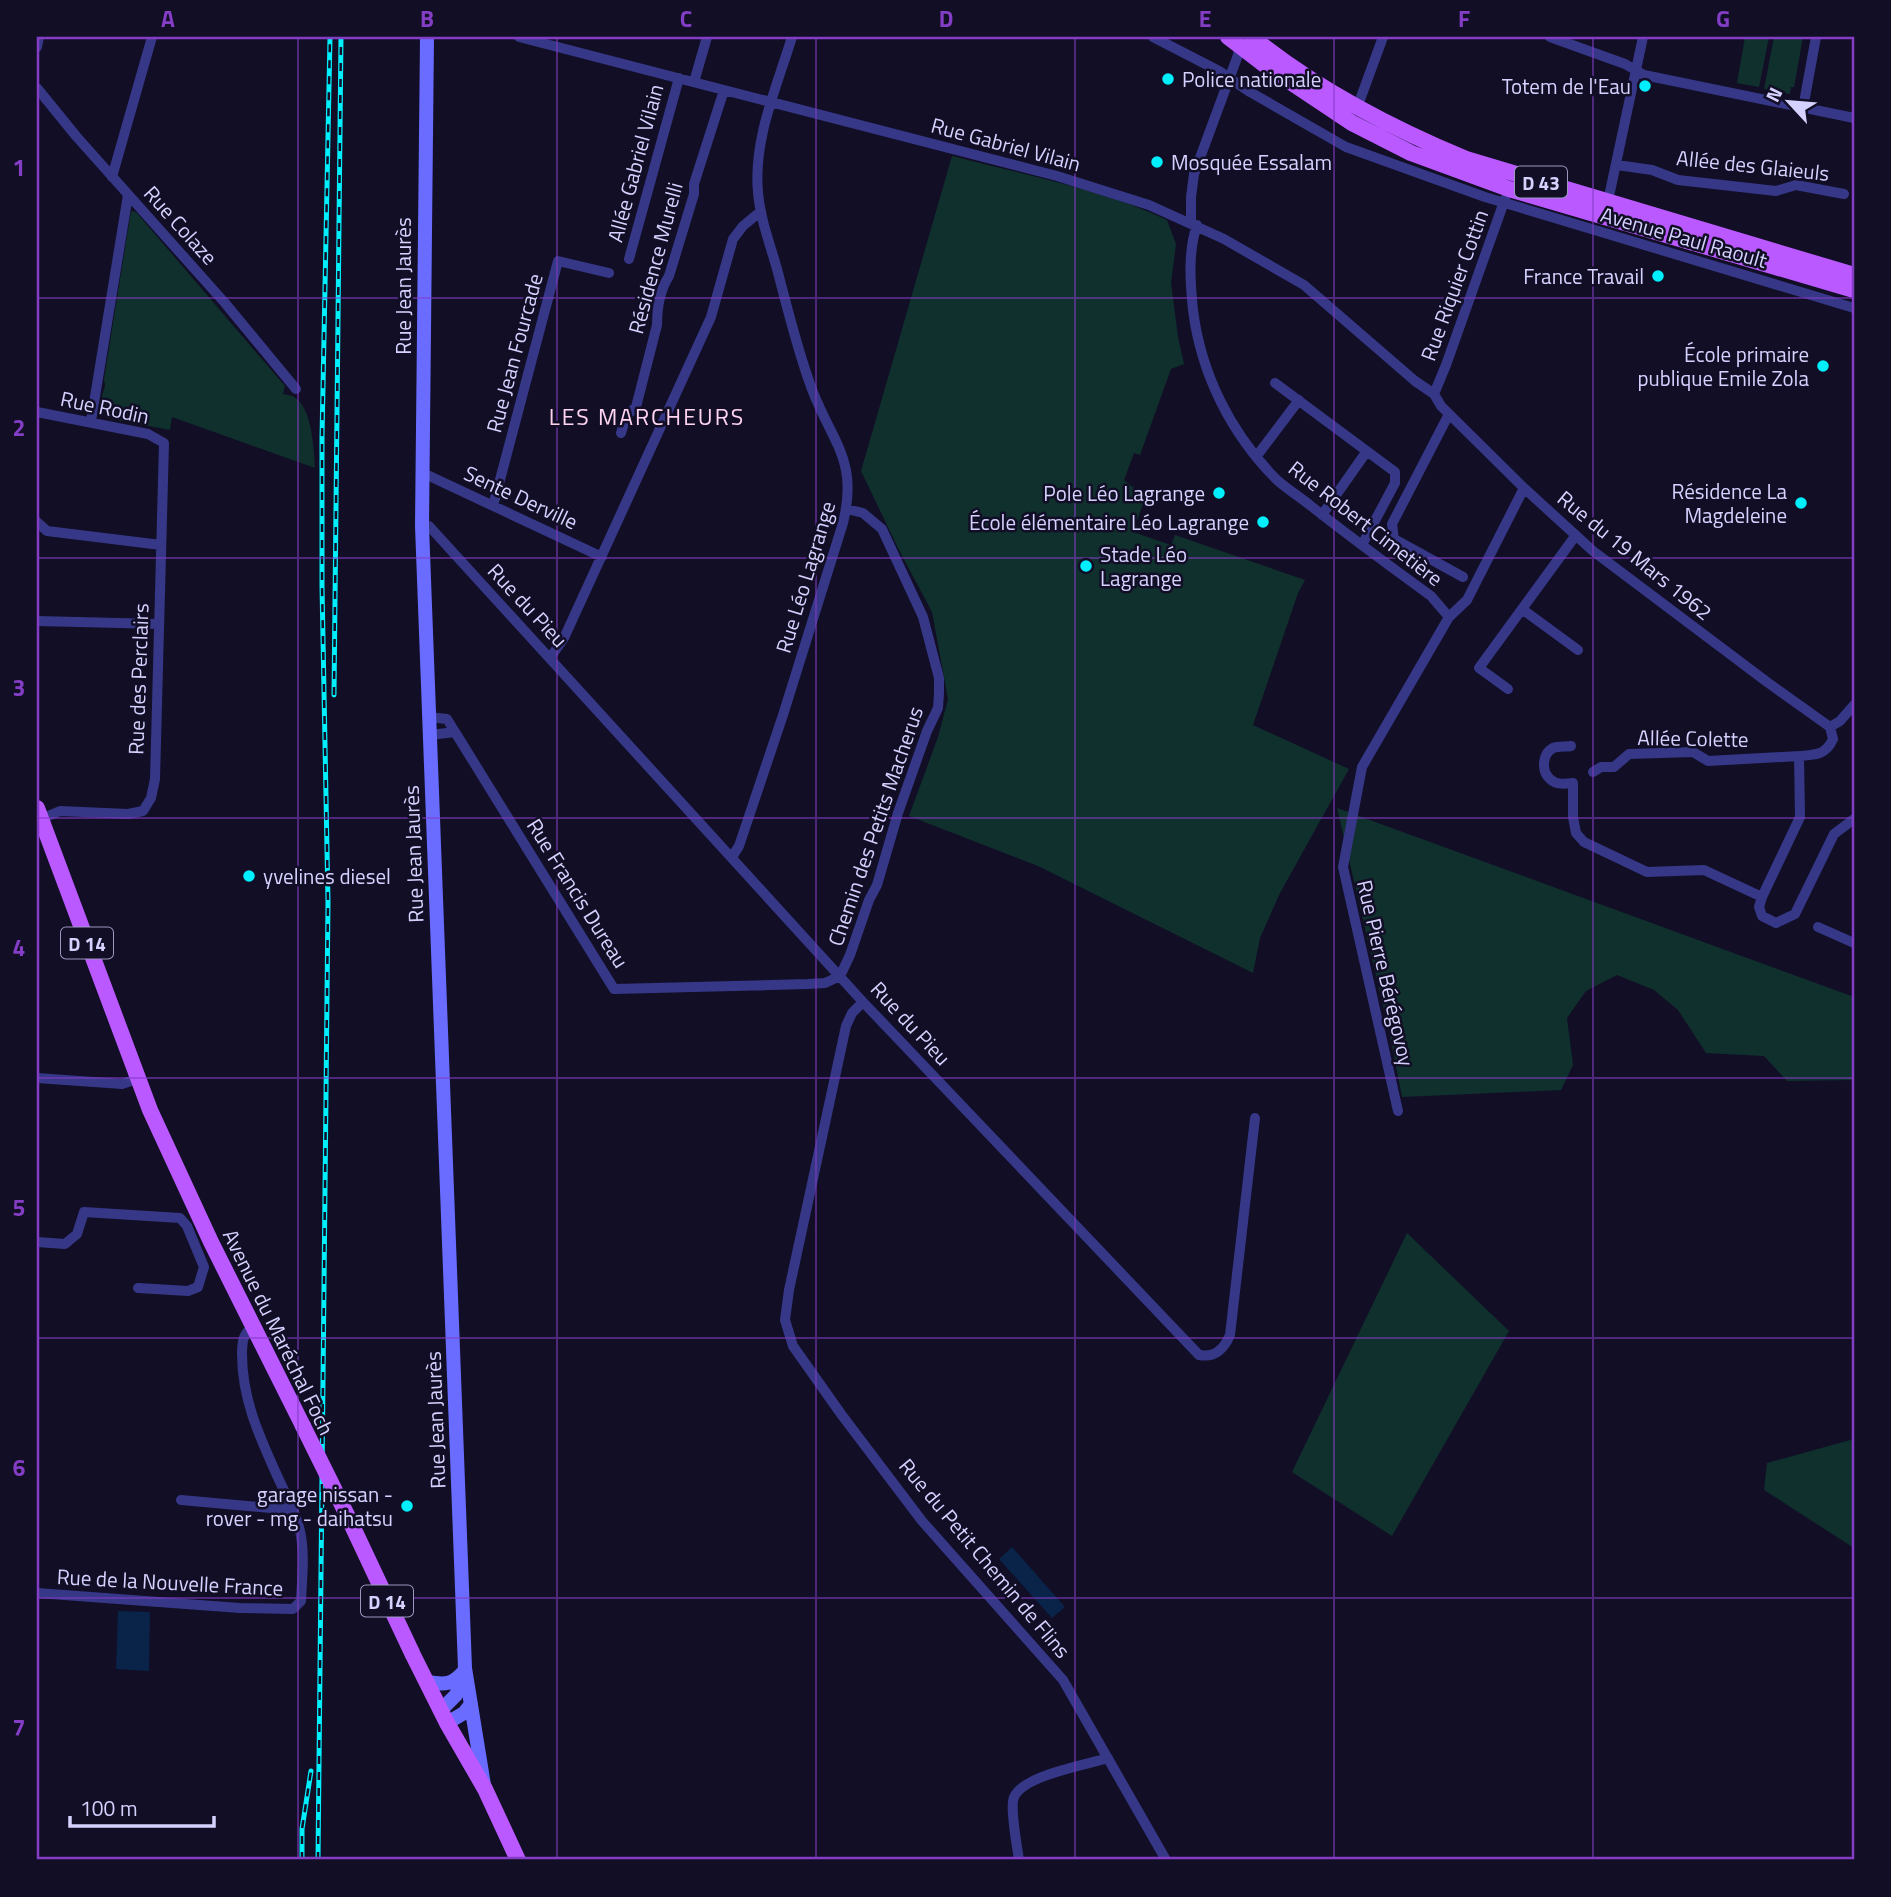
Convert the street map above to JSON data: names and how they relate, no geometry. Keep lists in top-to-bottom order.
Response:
{
  "streets": {
    "main road": [
      "D 43",
      "Rue Jean Jaurès",
      "D 14",
      "Avenue du Maréchal Foch"
    ],
    "street": [
      "Rue Gabriel Vilain",
      "Allée Gabriel Vilain",
      "Allée des Glaieuls",
      "Rue Colaze",
      "Avenue Paul Raoult",
      "Résidence Murelli",
      "Rue Riquier Cottin",
      "Rue Jean Fourcade",
      "Rue Rodin",
      "Sente Derville",
      "Rue Robert Cimetière",
      "Rue du 19 Mars 1962",
      "Rue Léo Lagrange",
      "Rue du Pieu",
      "Rue des Perclairs",
      "Allée Colette",
      "Chemin des Petits Macherus",
      "Rue Francis Dureau",
      "Rue Pierre Bérégovoy",
      "Rue du Petit Chemin de Flins",
      "Rue de la Nouvelle France"
    ]
  },
  "crossings": [
    ["Rue Gabriel Vilain", "Allée Gabriel Vilain"],
    ["Rue Gabriel Vilain", "Résidence Murelli"],
    ["Rue Gabriel Vilain", "Rue Riquier Cottin"],
    ["Rue Gabriel Vilain", "Rue Robert Cimetière"],
    ["Rue Gabriel Vilain", "Rue du 19 Mars 1962"],
    ["Rue Gabriel Vilain", "Rue Léo Lagrange"],
    ["D 43", "Avenue Paul Raoult"],
    ["D 43", "Rue Riquier Cottin"],
    ["D 43", "Rue Robert Cimetière"],
    ["Avenue Paul Raoult", "Rue Riquier Cottin"],
    ["Avenue Paul Raoult", "Rue Robert Cimetière"],
    ["Rue Riquier Cottin", "Rue du 19 Mars 1962"],
    ["Rue Jean Jaurès", "Sente Derville"],
    ["Rue Jean Jaurès", "Rue du Pieu"],
    ["Rue Jean Jaurès", "Rue Francis Dureau"],
    ["Rue Jean Jaurès", "Avenue du Maréchal Foch"],
    ["Rue Jean Fourcade", "Sente Derville"],
    ["Rue Rodin", "Rue des Perclairs"],
    ["Rue Robert Cimetière", "Rue Pierre Bérégovoy"],
    ["Rue du 19 Mars 1962", "Allée Colette"],
    ["Rue du 19 Mars 1962", "Rue Pierre Bérégovoy"],
    ["Rue Léo Lagrange", "Rue du Pieu"],
    ["Rue Léo Lagrange", "Chemin des Petits Macherus"],
    ["Rue du Pieu", "Chemin des Petits Macherus"],
    ["Rue du Pieu", "Rue Francis Dureau"],
    ["Rue du Pieu", "Rue du Petit Chemin de Flins"],
    ["Rue des Perclairs", "Avenue du Maréchal Foch"],
    ["Chemin des Petits Macherus", "Rue Francis Dureau"],
    ["Avenue du Maréchal Foch", "Rue de la Nouvelle France"]
  ],
  "districts": ["LES MARCHEURS"],
  "places": [
    "Police nationale",
    "Totem de l'Eau",
    "Mosquée Essalam",
    "France Travail",
    "École primaire publique Emile Zola",
    "Pole Léo Lagrange",
    "Résidence La Magdeleine",
    "École élémentaire Léo Lagrange",
    "Stade Léo Lagrange",
    "yvelines diesel",
    "garage nissan - rover - mg - daihatsu"
  ],
  "scale_bar": "100 m",
  "north": "top left",
  "grid": {
    "columns": [
      "A",
      "B",
      "C",
      "D",
      "E",
      "F",
      "G"
    ],
    "rows": [
      "1",
      "2",
      "3",
      "4",
      "5",
      "6",
      "7"
    ]
  }
}
